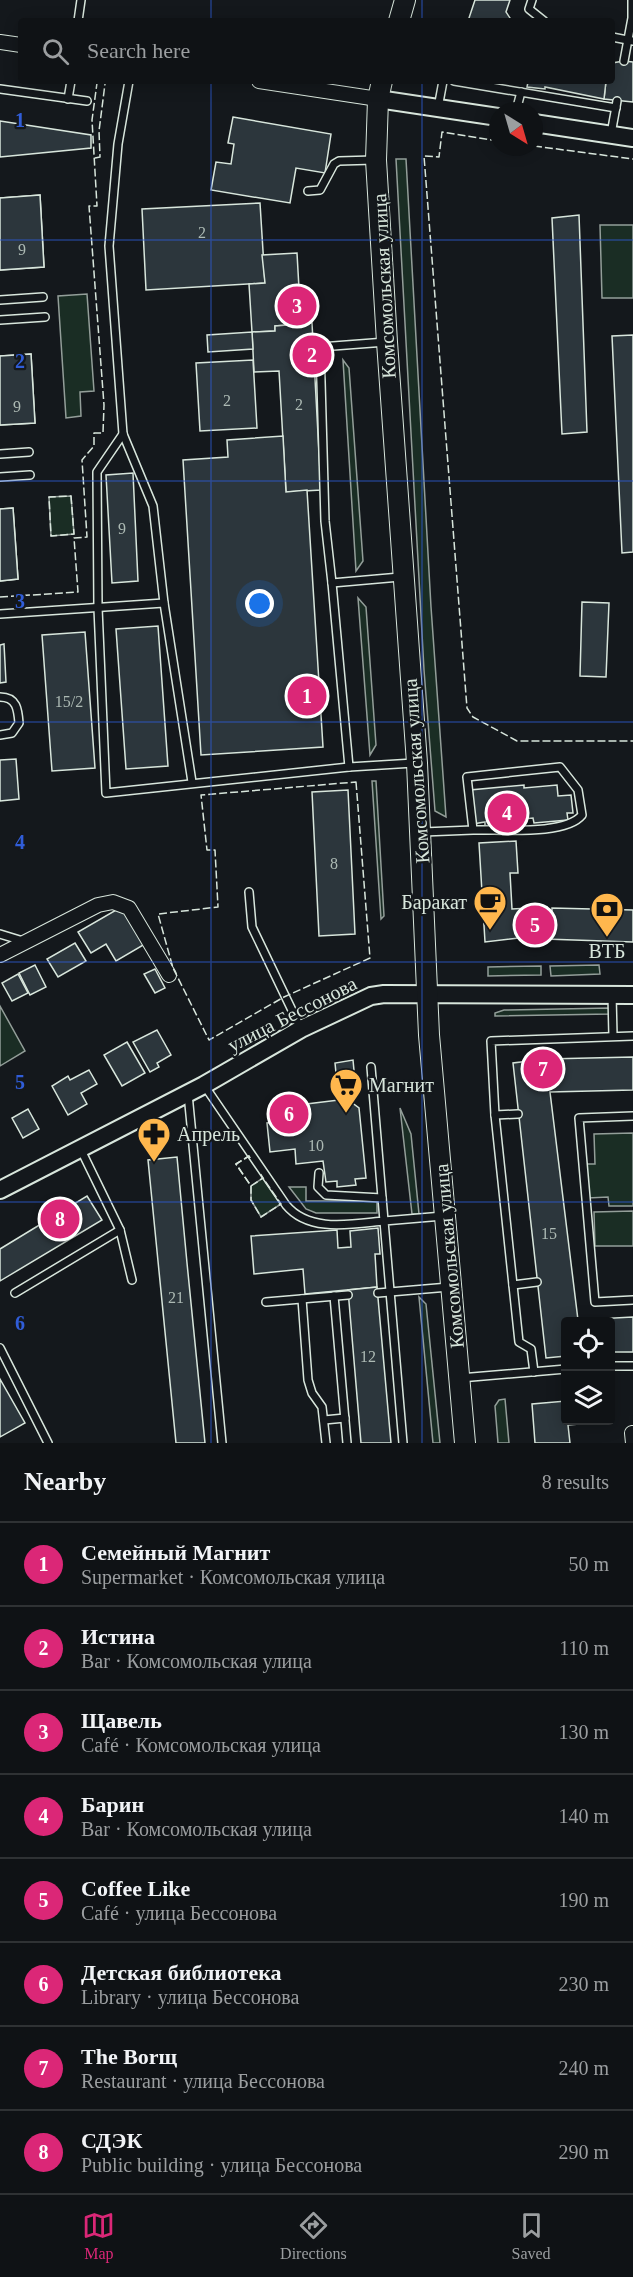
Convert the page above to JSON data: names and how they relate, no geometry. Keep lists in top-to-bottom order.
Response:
{
  "streets": {
    "main road": ["Комсомольская улица"],
    "street": ["улица Бессонова"]
  },
  "crossings": [
    ["Комсомольская улица", "улица Бессонова"]
  ],
  "places": {
    "cafe": ["Баракат"],
    "bank": ["ВТБ"],
    "supermarket": ["Магнит"],
    "pharmacy": ["Апрель"]
  },
  "house_numbers": [
    "2",
    "9",
    "2",
    "2",
    "9",
    "9",
    "15/2",
    "8",
    "10",
    "15",
    "21",
    "12"
  ],
  "north": "bottom right",
  "page": {
    "search": "Search here",
    "pins": [
      "3",
      "2",
      "1",
      "4",
      "5",
      "7",
      "6",
      "8"
    ],
    "heading": ["Nearby", "8 results"],
    "list": [
      {
        "mark": "1",
        "name": "Семейный Магнит",
        "note": "Supermarket · Комсомольская улица",
        "value": "50 m"
      },
      {
        "mark": "2",
        "name": "Истина",
        "note": "Bar · Комсомольская улица",
        "value": "110 m"
      },
      {
        "mark": "3",
        "name": "Щавель",
        "note": "Café · Комсомольская улица",
        "value": "130 m"
      },
      {
        "mark": "4",
        "name": "Барин",
        "note": "Bar · Комсомольская улица",
        "value": "140 m"
      },
      {
        "mark": "5",
        "name": "Coffee Like",
        "note": "Café · улица Бессонова",
        "value": "190 m"
      },
      {
        "mark": "6",
        "name": "Детская библиотека",
        "note": "Library · улица Бессонова",
        "value": "230 m"
      },
      {
        "mark": "7",
        "name": "The Borщ",
        "note": "Restaurant · улица Бессонова",
        "value": "240 m"
      },
      {
        "mark": "8",
        "name": "СДЭК",
        "note": "Public building · улица Бессонова",
        "value": "290 m"
      }
    ],
    "nav": ["Map", "Directions", "Saved"]
  },
  "grid": {
    "rows": [
      "1",
      "2",
      "3",
      "4",
      "5",
      "6"
    ]
  }
}
